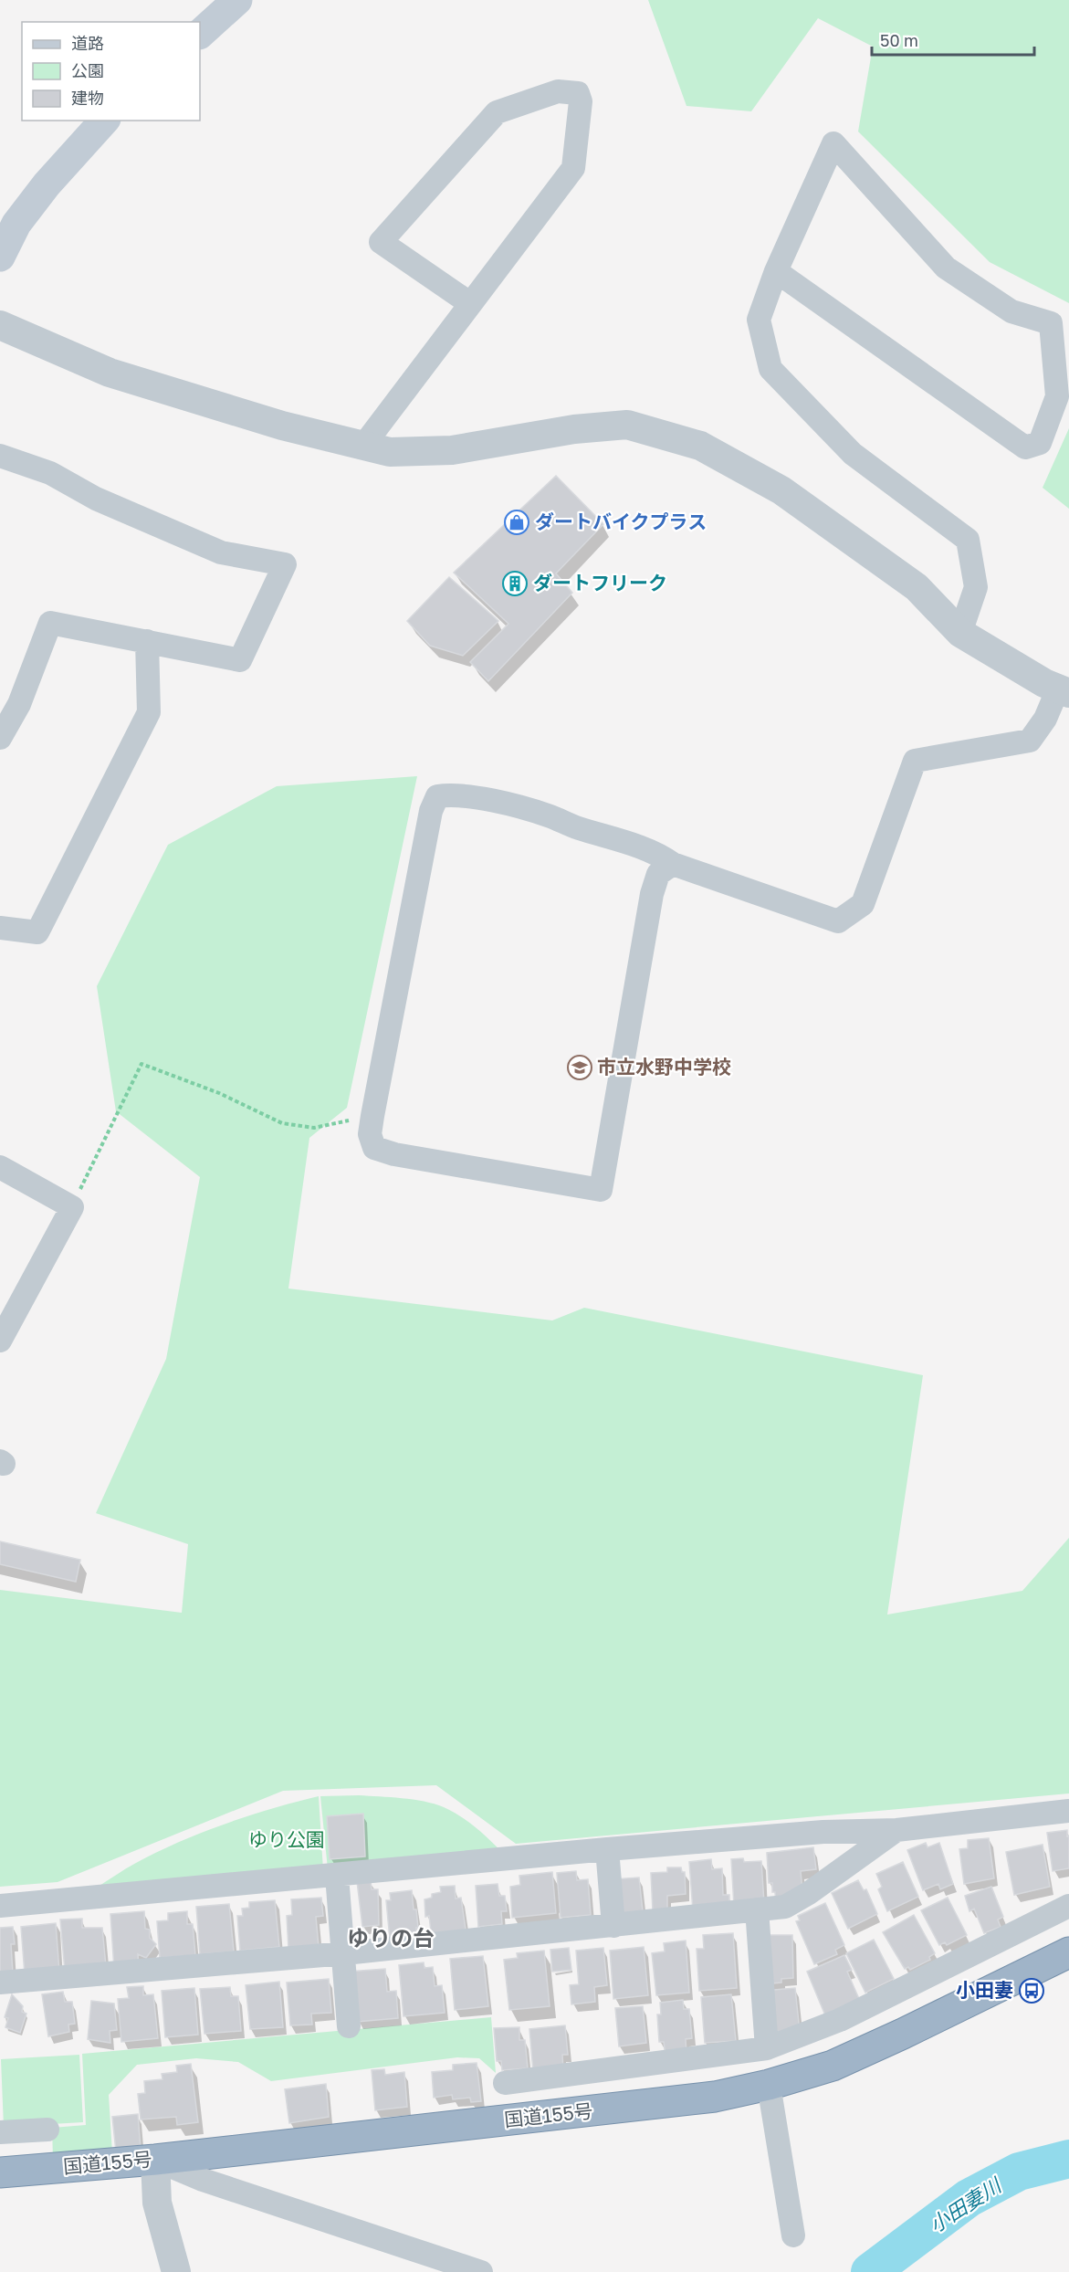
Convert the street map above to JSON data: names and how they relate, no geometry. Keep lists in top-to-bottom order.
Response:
{
  "streets": {
    "highway": ["国道155号"]
  },
  "districts": ["ゆりの台"],
  "water": ["小田妻川"],
  "parks": ["ゆり公園"],
  "places": {
    "shop": ["ダートバイクプラス"],
    "building": ["ダートフリーク"],
    "school or university": ["市立水野中学校"],
    "bus stop": ["小田妻"]
  },
  "legend": ["道路", "公園", "建物"],
  "scale_bar": "50 m"
}
